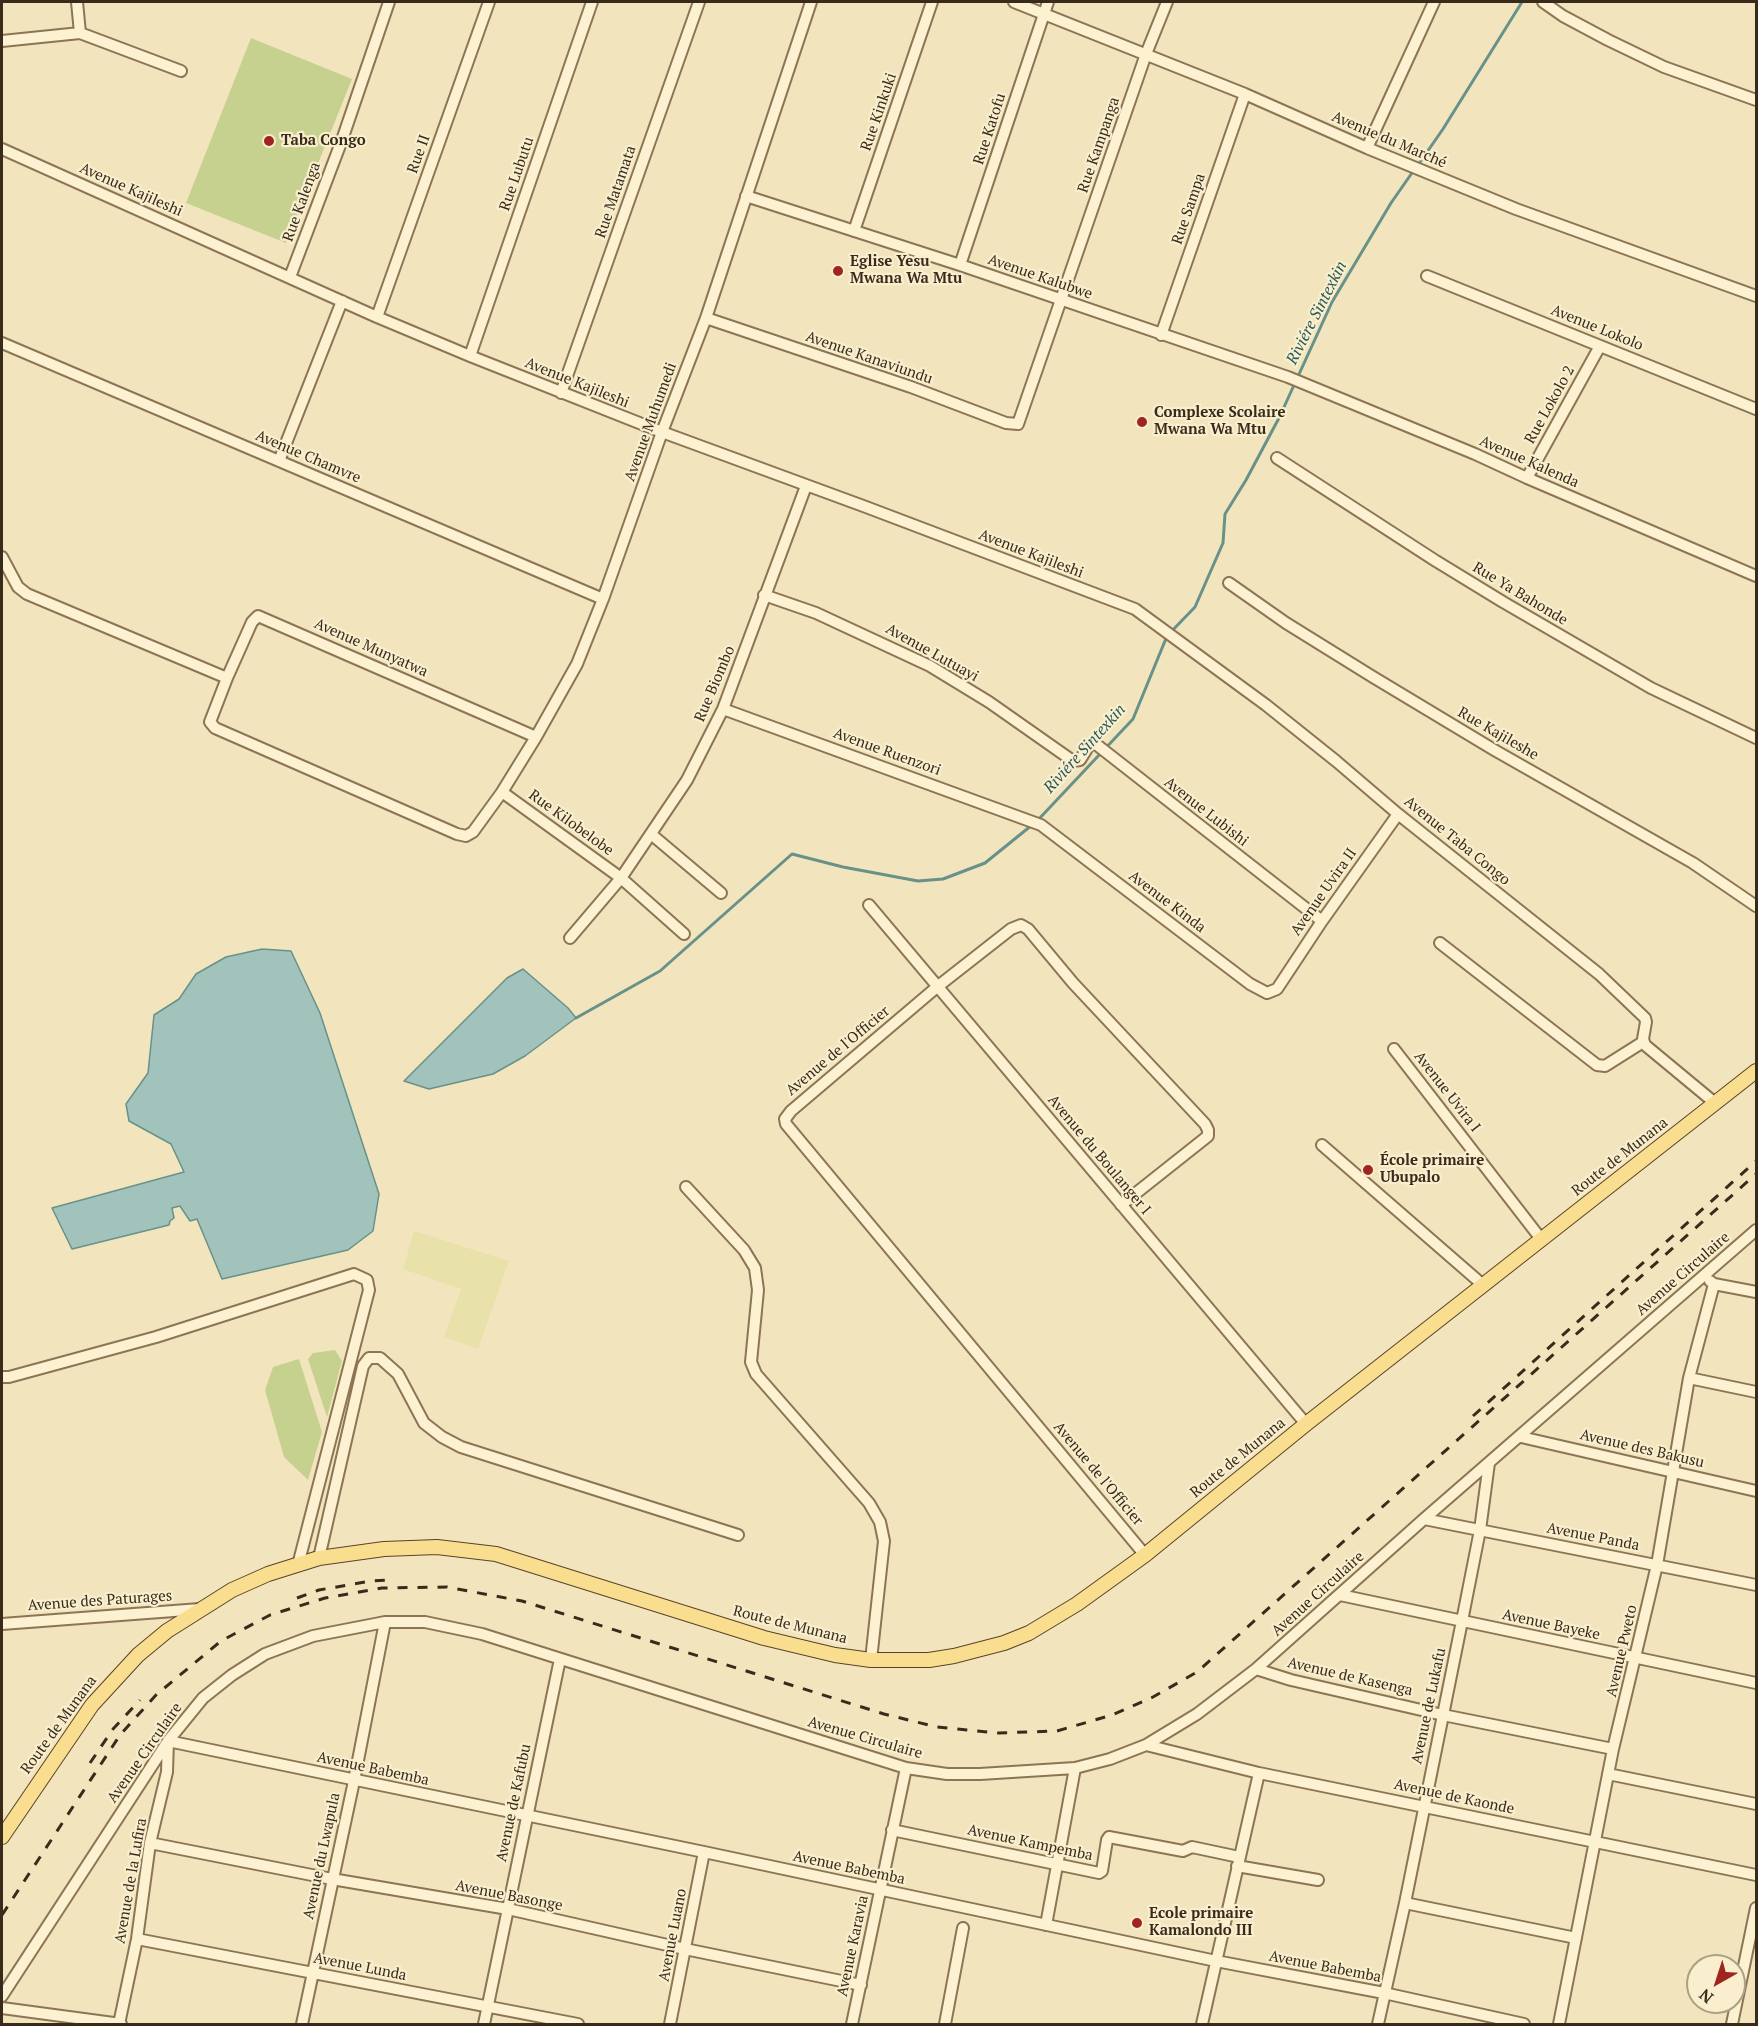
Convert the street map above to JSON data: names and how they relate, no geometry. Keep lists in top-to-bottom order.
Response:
{
  "streets": {
    "main road": ["Route de Munana"],
    "street": [
      "Rue Kinkuki",
      "Rue Katofu",
      "Avenue du Marché",
      "Rue Kampanga",
      "Rue II",
      "Rue Lubutu",
      "Avenue Kajileshi",
      "Rue Matamata",
      "Rue Kalenga",
      "Rue Sampa",
      "Avenue Kalubwe",
      "Avenue Lokolo",
      "Avenue Kanaviundu",
      "Rue Lokolo 2",
      "Avenue Muhumedi",
      "Avenue Chamvre",
      "Avenue Kalenda",
      "Rue Ya Bahonde",
      "Avenue Munyatwa",
      "Avenue Lutuayi",
      "Rue Biombo",
      "Rue Kajileshe",
      "Avenue Ruenzori",
      "Avenue Lubishi",
      "Rue Kilobelobe",
      "Avenue Taba Congo",
      "Avenue Uvira II",
      "Avenue Kinda",
      "Avenue de l'Officier",
      "Avenue Uvira I",
      "Avenue du Boulanger I",
      "Avenue Circulaire",
      "Avenue des Bakusu",
      "Avenue Panda",
      "Avenue des Paturages",
      "Avenue Bayeke",
      "Avenue Pweto",
      "Avenue de Kasenga",
      "Avenue de Lukafu",
      "Avenue Babemba",
      "Avenue de Kaonde",
      "Avenue de Kafubu",
      "Avenue Kampemba",
      "Avenue du Lwapula",
      "Avenue de la Lufira",
      "Avenue Basonge",
      "Avenue Luano",
      "Avenue Karavia",
      "Avenue Lunda"
    ]
  },
  "crossings": [
    ["Rue Kinkuki", "Avenue Kalubwe"],
    ["Rue Katofu", "Avenue du Marché"],
    ["Rue Katofu", "Avenue Kalubwe"],
    ["Avenue du Marché", "Rue Kampanga"],
    ["Avenue du Marché", "Rue Sampa"],
    ["Rue Kampanga", "Avenue Kalubwe"],
    ["Rue Kampanga", "Avenue Kanaviundu"],
    ["Rue II", "Avenue Kajileshi"],
    ["Rue Lubutu", "Avenue Kajileshi"],
    ["Avenue Kajileshi", "Rue Matamata"],
    ["Avenue Kajileshi", "Rue Kalenga"],
    ["Avenue Kajileshi", "Avenue Muhumedi"],
    ["Avenue Kajileshi", "Rue Biombo"],
    ["Avenue Kajileshi", "Avenue Taba Congo"],
    ["Rue Sampa", "Avenue Kalubwe"],
    ["Avenue Kalubwe", "Avenue Muhumedi"],
    ["Avenue Kalubwe", "Avenue Kalenda"],
    ["Avenue Lokolo", "Rue Lokolo 2"],
    ["Avenue Kanaviundu", "Avenue Muhumedi"],
    ["Rue Lokolo 2", "Avenue Kalenda"],
    ["Avenue Muhumedi", "Avenue Chamvre"],
    ["Avenue Muhumedi", "Avenue Munyatwa"],
    ["Avenue Muhumedi", "Rue Kilobelobe"],
    ["Avenue Lutuayi", "Rue Biombo"],
    ["Avenue Lutuayi", "Avenue Lubishi"],
    ["Rue Biombo", "Avenue Ruenzori"],
    ["Rue Biombo", "Rue Kilobelobe"],
    ["Avenue Ruenzori", "Avenue Kinda"],
    ["Avenue Lubishi", "Avenue Uvira II"],
    ["Avenue Taba Congo", "Avenue Uvira II"],
    ["Avenue Uvira II", "Avenue Kinda"],
    ["Avenue de l'Officier", "Avenue du Boulanger I"],
    ["Avenue de l'Officier", "Route de Munana"],
    ["Avenue Uvira I", "Route de Munana"],
    ["Avenue du Boulanger I", "Route de Munana"],
    ["Route de Munana", "Avenue des Paturages"],
    ["Avenue Circulaire", "Avenue des Bakusu"],
    ["Avenue Circulaire", "Avenue Panda"],
    ["Avenue Circulaire", "Avenue Bayeke"],
    ["Avenue Circulaire", "Avenue de Kasenga"],
    ["Avenue Circulaire", "Avenue de Lukafu"],
    ["Avenue Circulaire", "Avenue Babemba"],
    ["Avenue Circulaire", "Avenue de Kaonde"],
    ["Avenue Circulaire", "Avenue de Kafubu"],
    ["Avenue Circulaire", "Avenue du Lwapula"],
    ["Avenue Circulaire", "Avenue de la Lufira"],
    ["Avenue Circulaire", "Avenue Karavia"],
    ["Avenue des Bakusu", "Avenue Pweto"],
    ["Avenue Panda", "Avenue Pweto"],
    ["Avenue Panda", "Avenue de Lukafu"],
    ["Avenue Bayeke", "Avenue Pweto"],
    ["Avenue Bayeke", "Avenue de Lukafu"],
    ["Avenue Pweto", "Avenue de Kasenga"],
    ["Avenue Pweto", "Avenue de Kaonde"],
    ["Avenue de Kasenga", "Avenue de Lukafu"],
    ["Avenue de Lukafu", "Avenue Babemba"],
    ["Avenue de Lukafu", "Avenue de Kaonde"],
    ["Avenue Babemba", "Avenue de Kafubu"],
    ["Avenue Babemba", "Avenue du Lwapula"],
    ["Avenue Babemba", "Avenue de la Lufira"],
    ["Avenue Babemba", "Avenue Luano"],
    ["Avenue Babemba", "Avenue Karavia"],
    ["Avenue de Kafubu", "Avenue Basonge"],
    ["Avenue de Kafubu", "Avenue Lunda"],
    ["Avenue Kampemba", "Avenue Karavia"],
    ["Avenue du Lwapula", "Avenue Basonge"],
    ["Avenue du Lwapula", "Avenue Lunda"],
    ["Avenue de la Lufira", "Avenue Basonge"],
    ["Avenue de la Lufira", "Avenue Lunda"],
    ["Avenue Basonge", "Avenue Luano"],
    ["Avenue Basonge", "Avenue Karavia"]
  ],
  "water": ["Riviére Sintexkin"],
  "places": [
    "Taba Congo",
    "Eglise Yesu Mwana Wa Mtu",
    "Complexe Scolaire Mwana Wa Mtu",
    "École primaire Ubupalo",
    "Ecole primaire Kamalondo III"
  ],
  "north": "bottom left"
}
